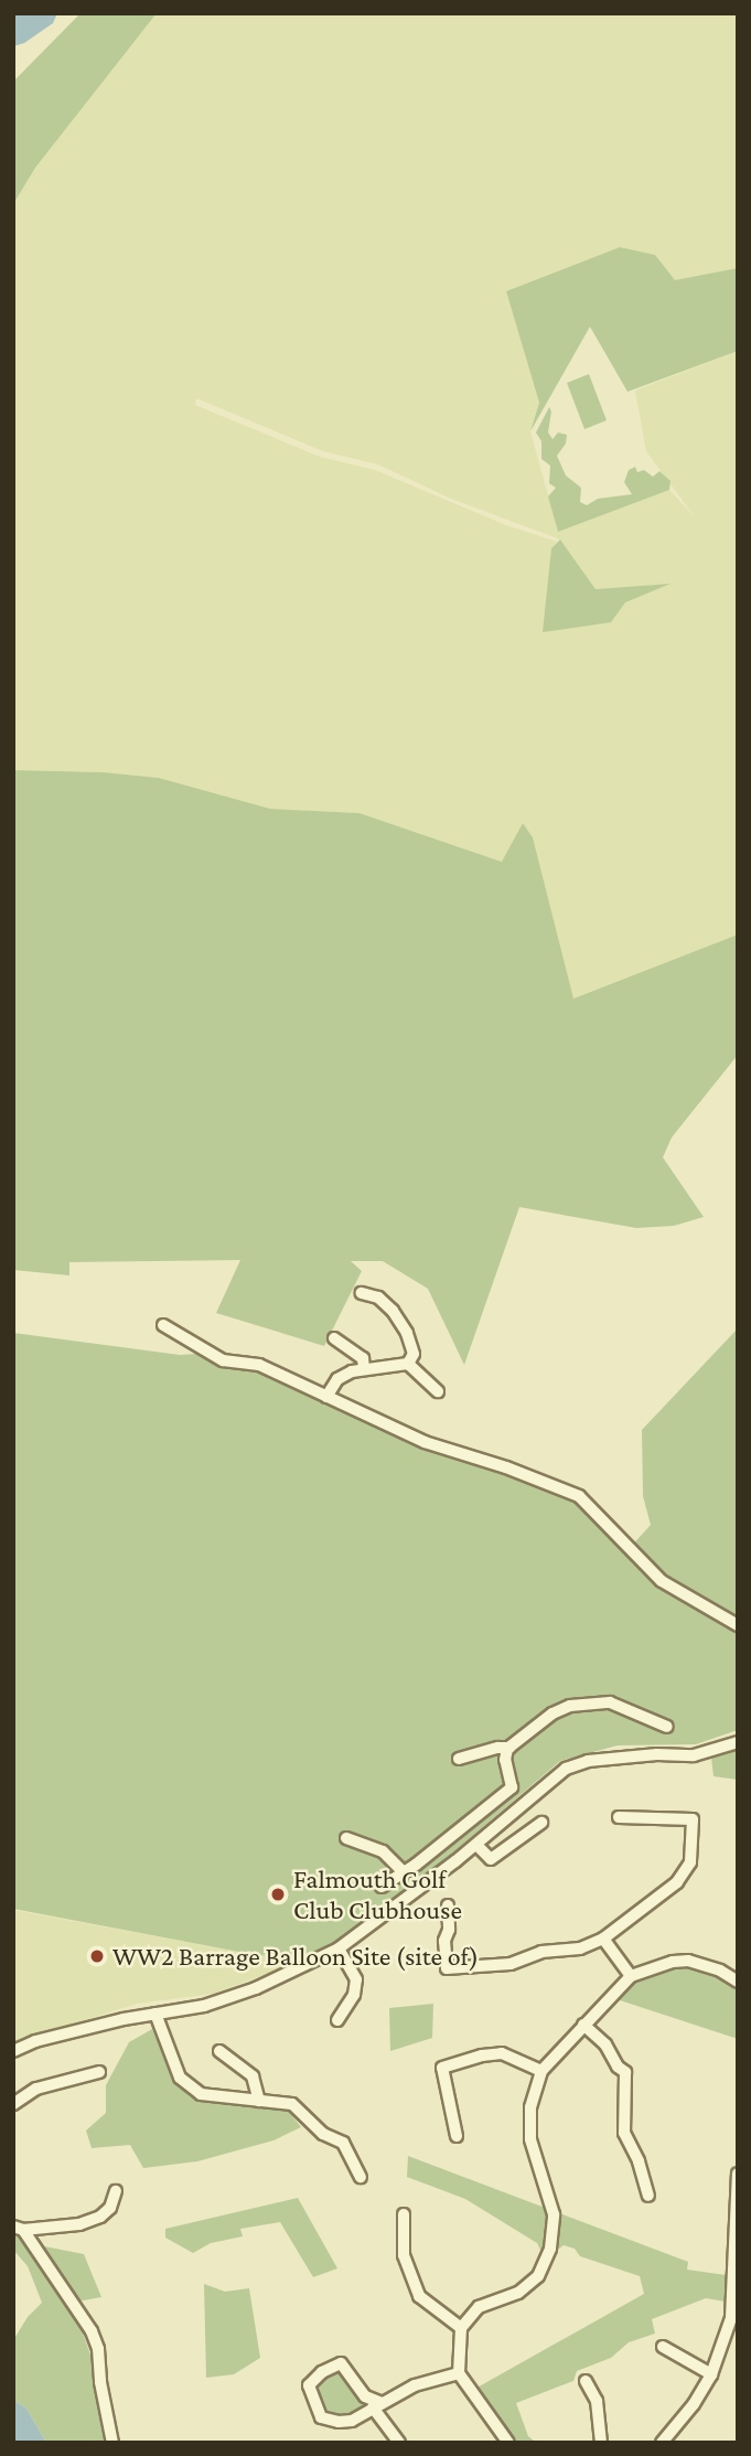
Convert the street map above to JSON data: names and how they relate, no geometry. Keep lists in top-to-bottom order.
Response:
{
  "places": ["Falmouth Golf Club Clubhouse", "WW2 Barrage Balloon Site (site of)"]
}
